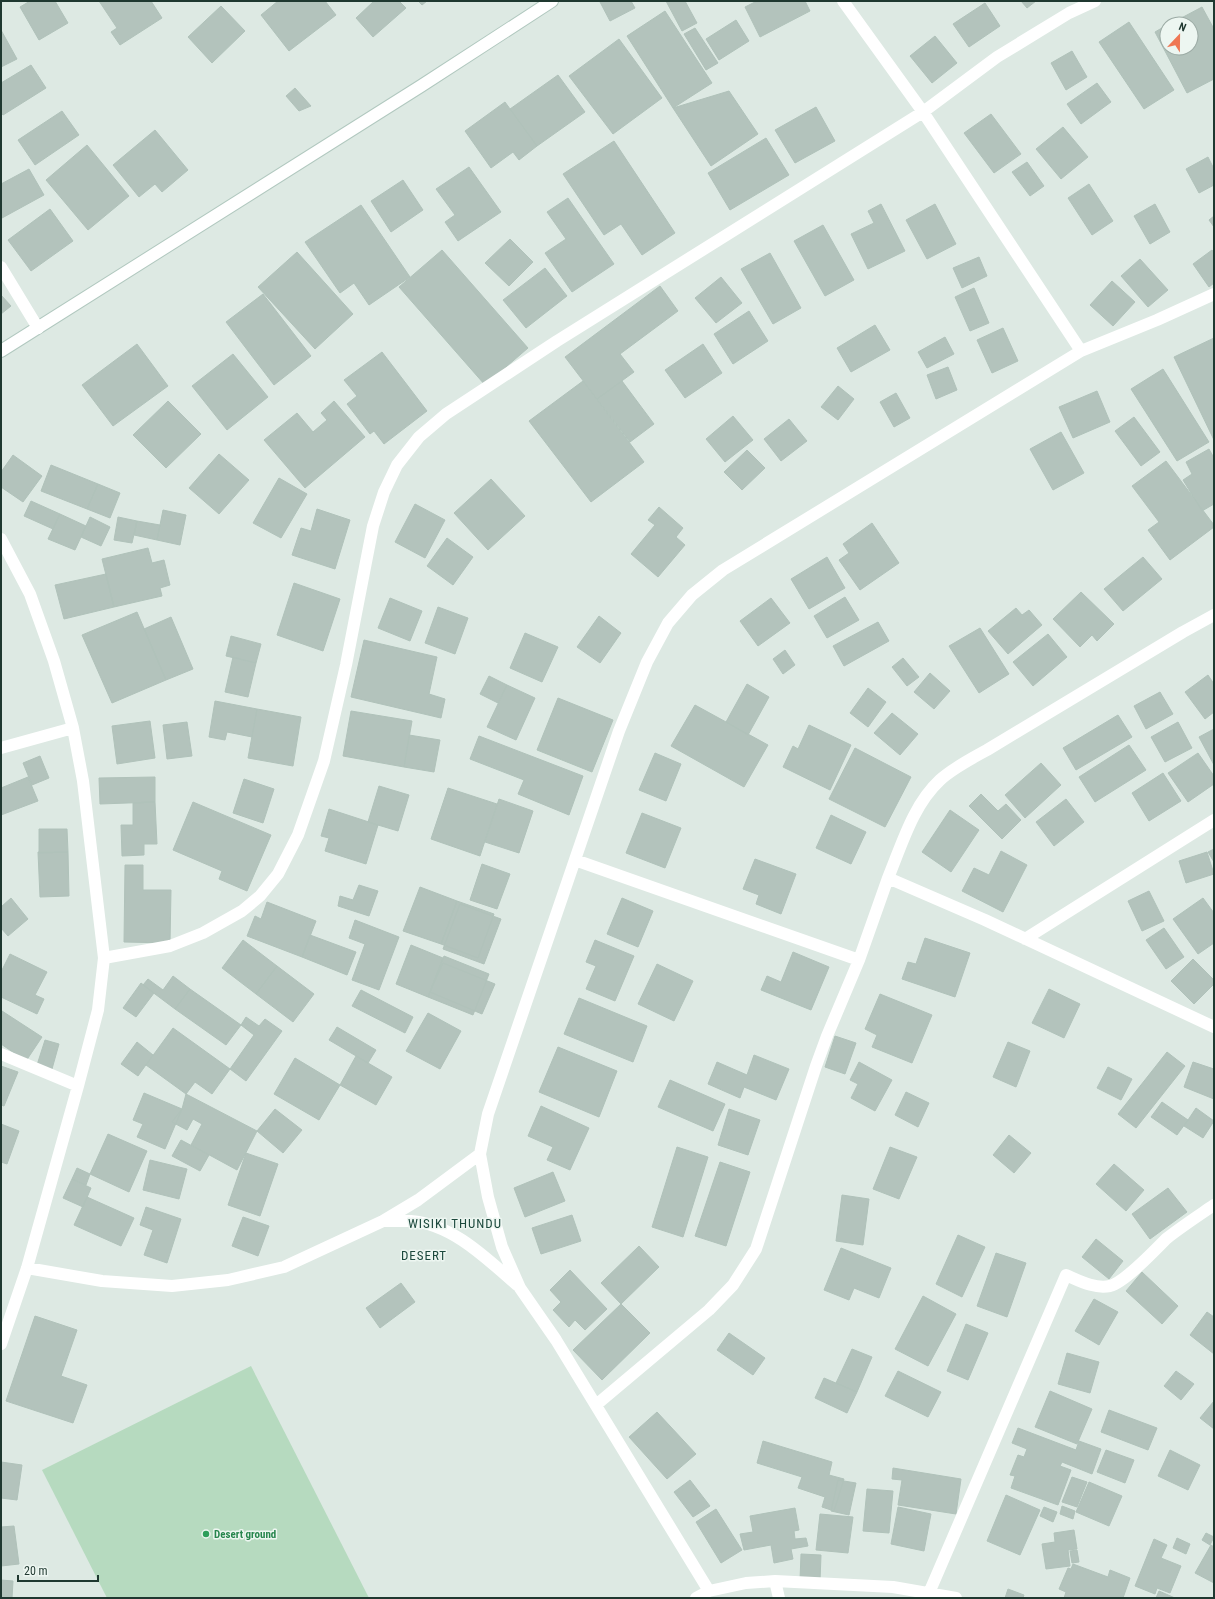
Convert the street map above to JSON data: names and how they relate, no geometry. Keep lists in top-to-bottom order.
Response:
{
  "districts": ["WISIKI THUNDU", "DESERT"],
  "places": ["Desert ground"],
  "scale_bar": "20 m",
  "north": "top"
}
